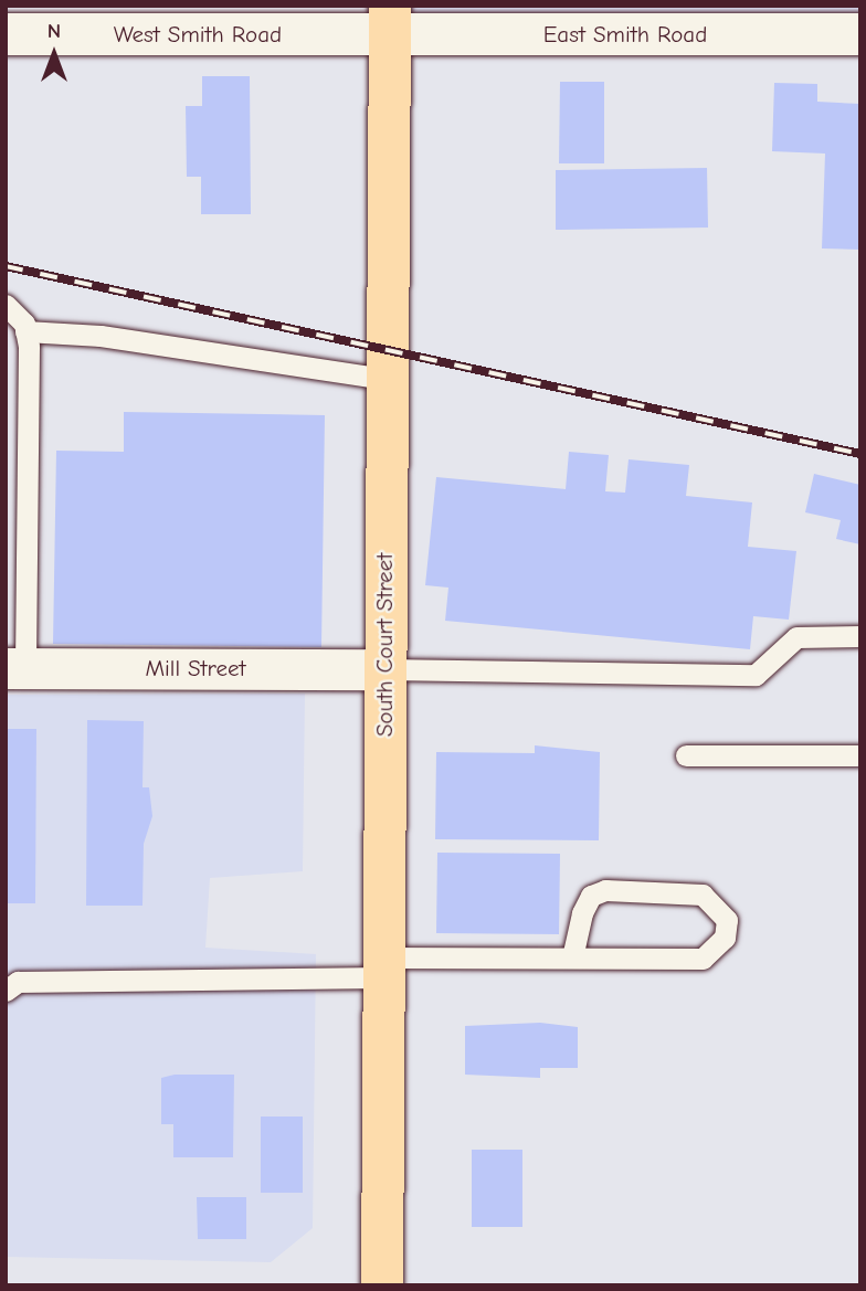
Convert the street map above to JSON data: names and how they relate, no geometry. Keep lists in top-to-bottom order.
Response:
{
  "streets": {
    "highway": ["South Court Street"],
    "street": ["West Smith Road", "East Smith Road", "Mill Street"]
  },
  "crossings": [
    ["West Smith Road", "East Smith Road"],
    ["West Smith Road", "South Court Street"],
    ["East Smith Road", "South Court Street"],
    ["South Court Street", "Mill Street"]
  ],
  "north": "top"
}
